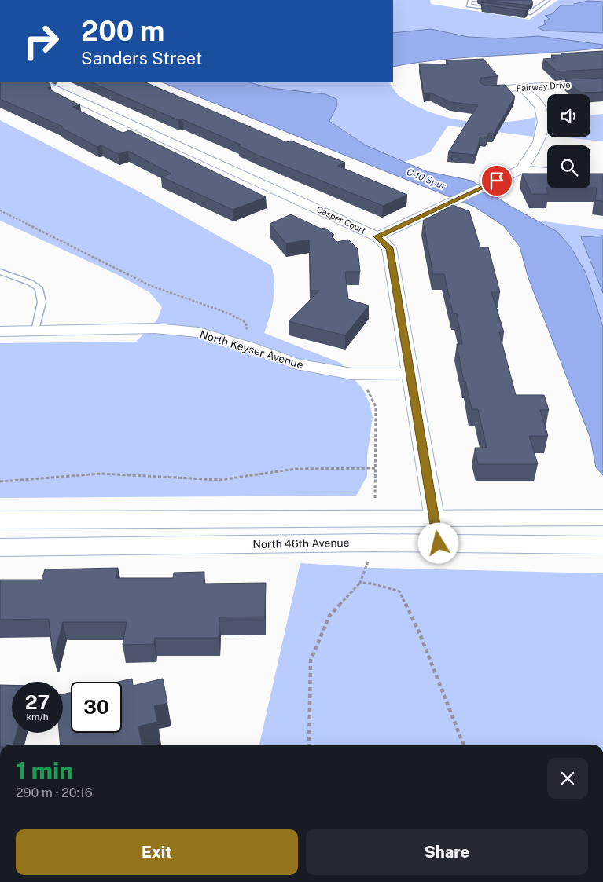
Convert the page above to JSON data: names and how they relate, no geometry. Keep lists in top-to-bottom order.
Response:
{
  "streets": {
    "street": [
      "Fairway Drive",
      "Casper Court",
      "North Keyser Avenue",
      "North 46th Avenue"
    ]
  },
  "crossings": [
    ["Casper Court", "North Keyser Avenue"],
    ["Casper Court", "North 46th Avenue"]
  ],
  "water": ["C-10 Spur"],
  "page": {
    "turn": ["200 m", "Sanders Street"],
    "speed": "27 km/h",
    "limit": "30",
    "heading": ["1 min", "290 m · 20:16"],
    "buttons": ["Exit", "Share"]
  }
}
